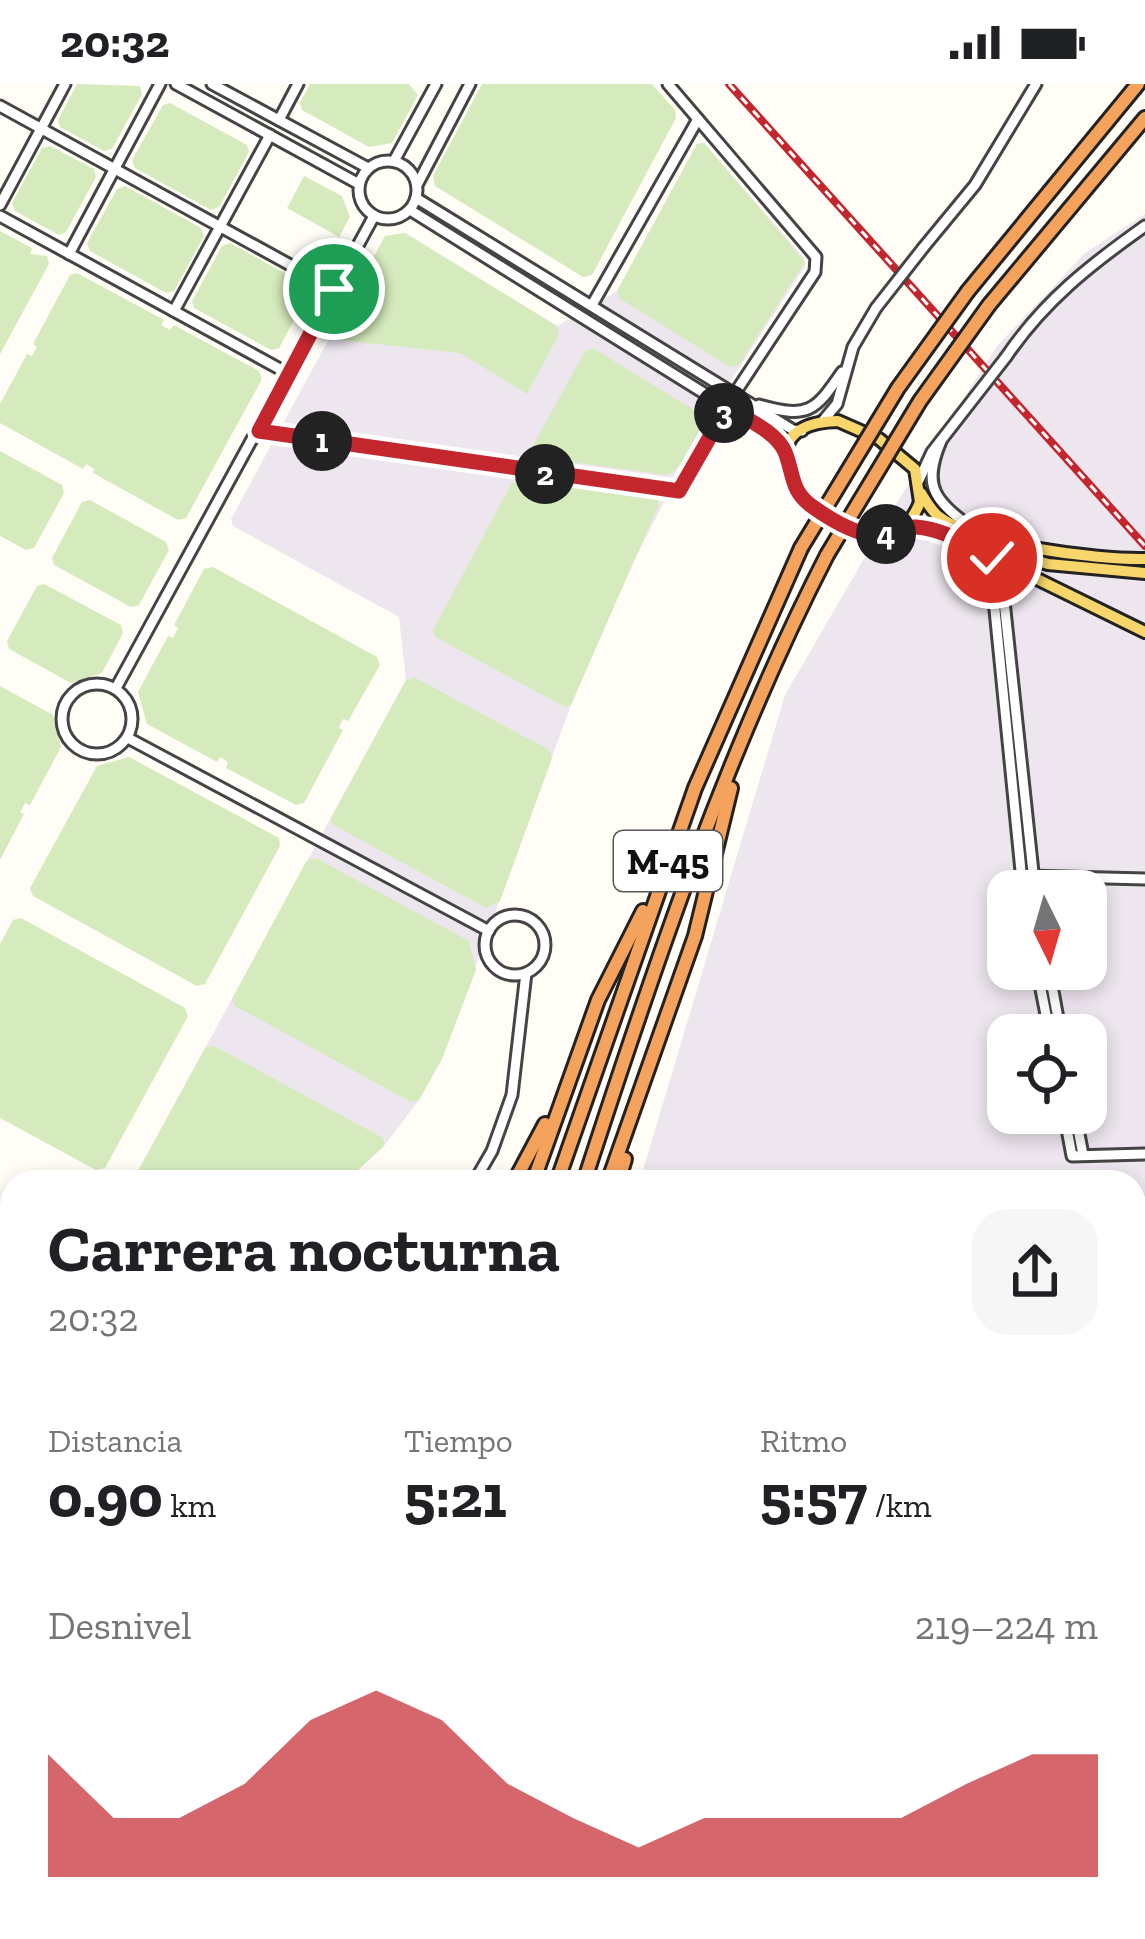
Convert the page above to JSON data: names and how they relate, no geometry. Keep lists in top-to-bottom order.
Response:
{
  "streets": {
    "highway": ["M-45"]
  },
  "north": "bottom",
  "page": {
    "status": "20:32",
    "pins": [
      "3",
      "1",
      "2",
      "4"
    ],
    "heading": ["Carrera nocturna", "20:32"],
    "stats": [
      ["Distancia", "0.90 km"],
      ["Tiempo", "5:21"],
      ["Ritmo", "5:57 /km"]
    ],
    "chart": ["Desnivel", "219–224 m"]
  }
}
